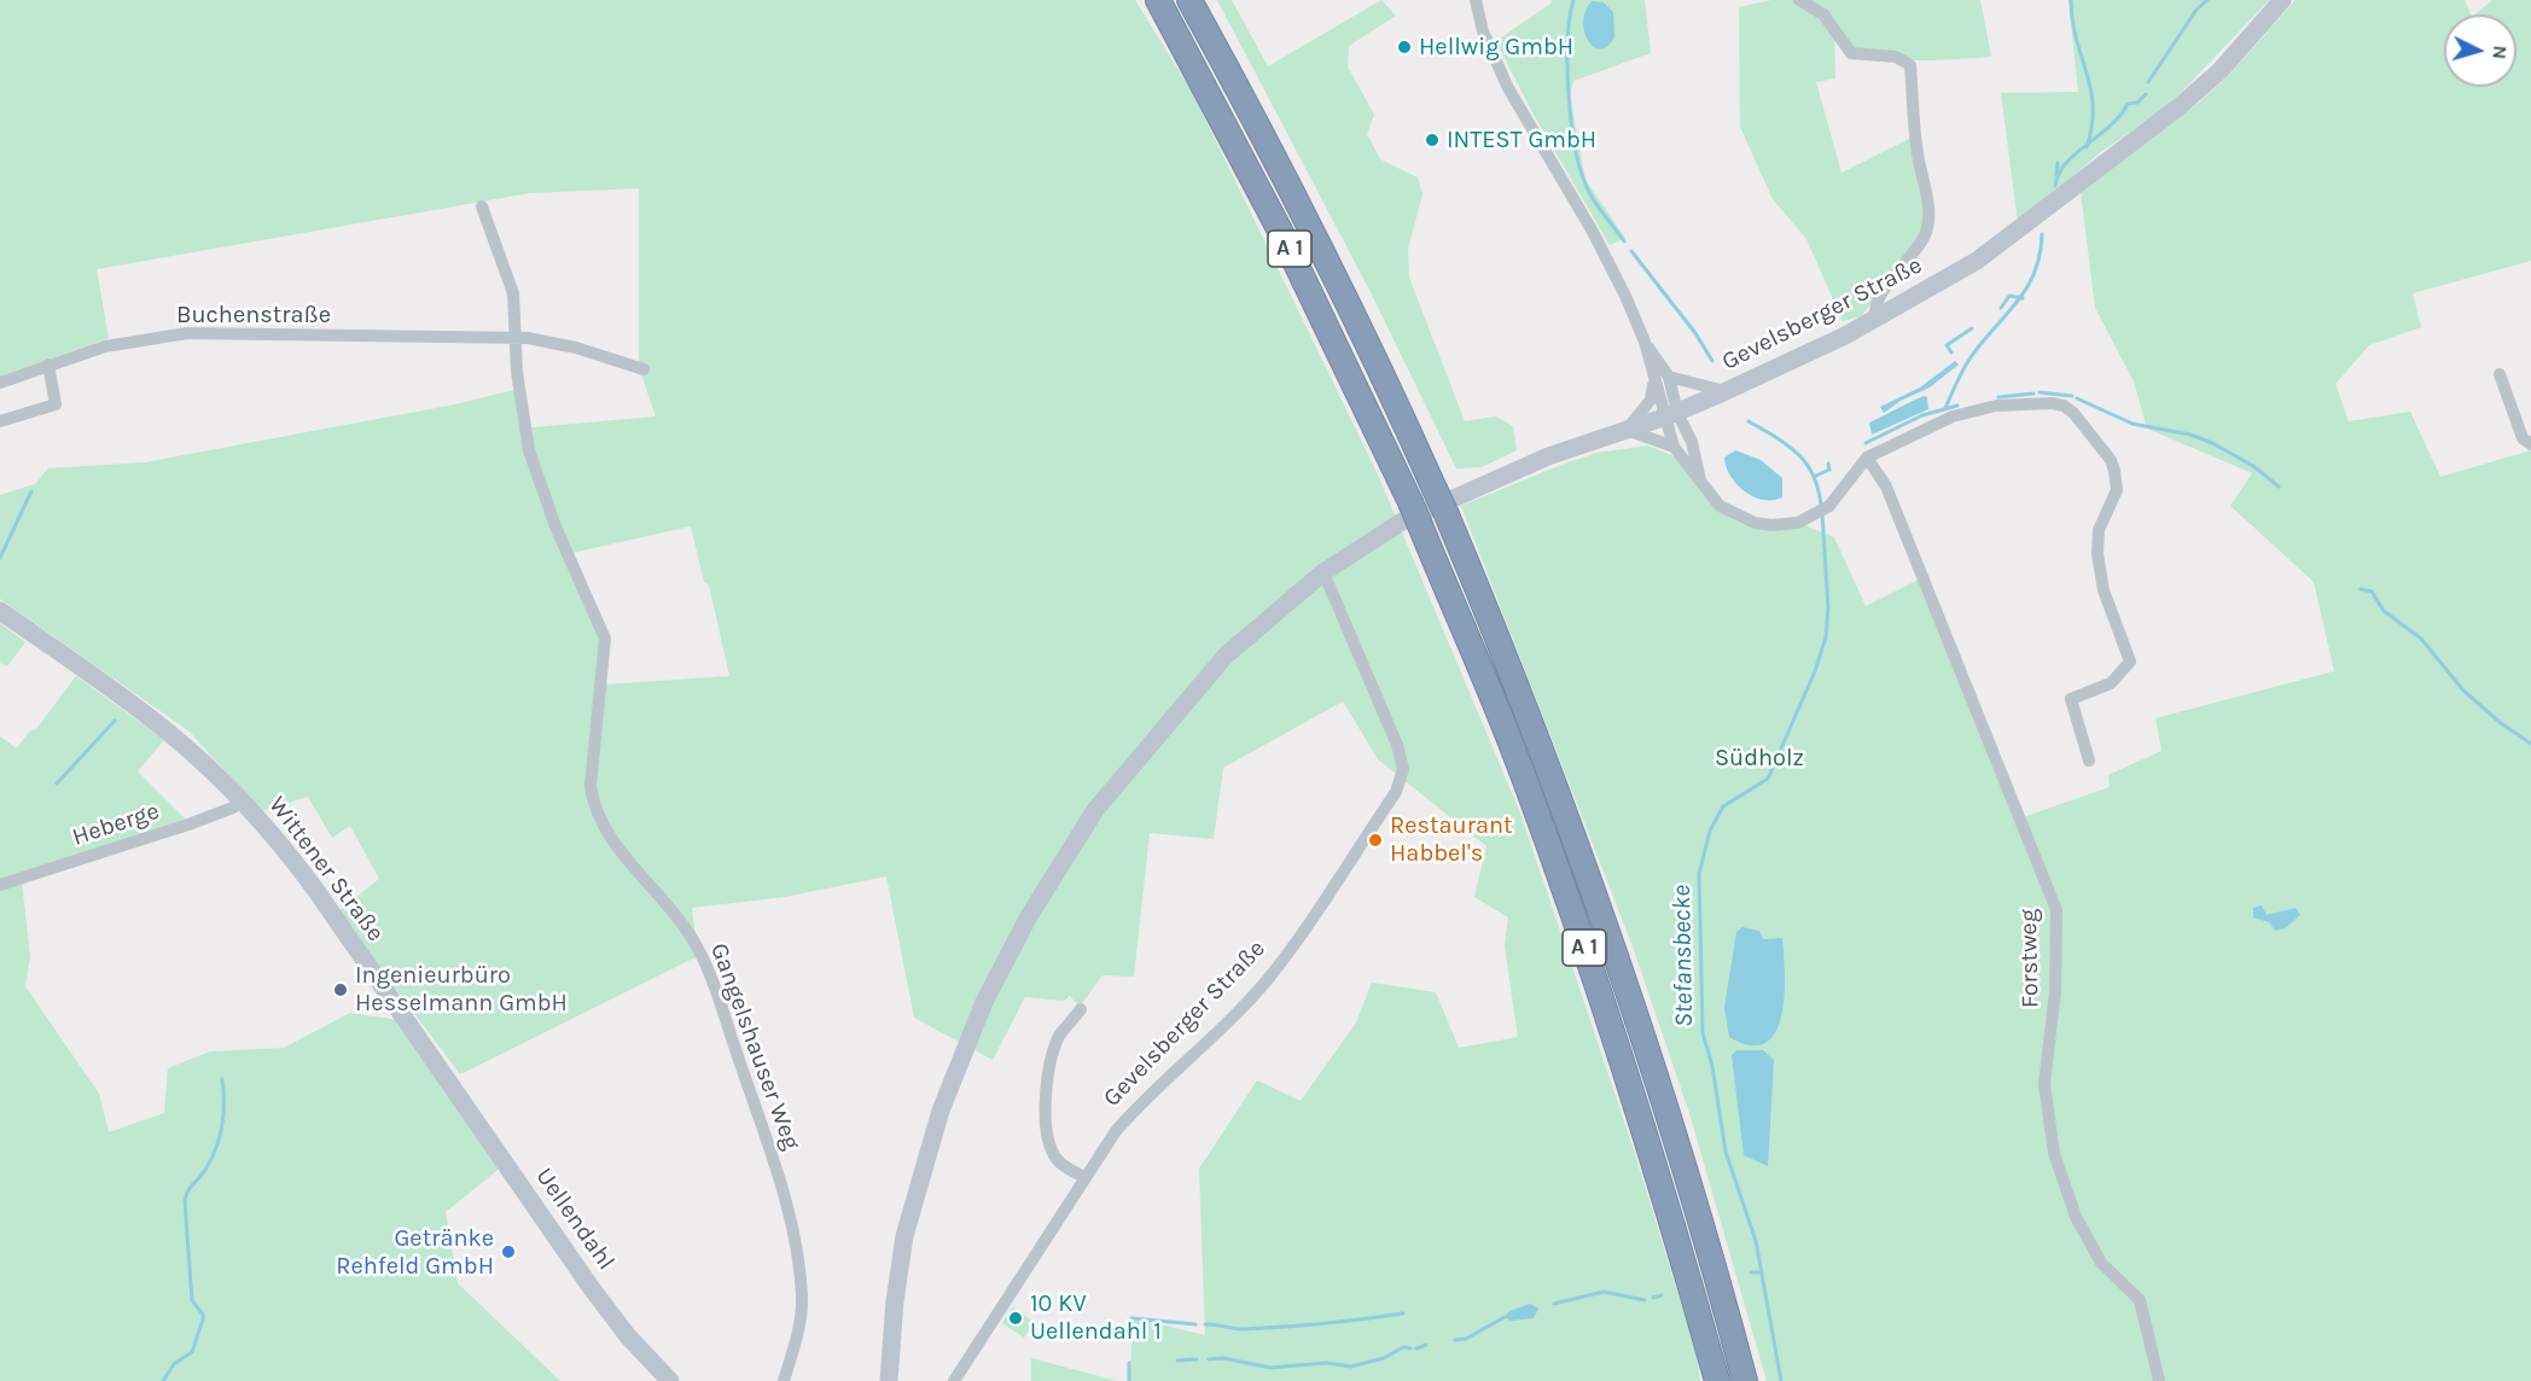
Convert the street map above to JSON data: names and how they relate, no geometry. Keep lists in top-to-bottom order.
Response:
{
  "streets": {
    "highway": ["A 1"],
    "main road": ["Gevelsberger Straße", "Wittener Straße", "Uellendahl"],
    "street": [
      "Buchenstraße",
      "Heberge",
      "Forstweg",
      "Gangelshauser Weg"
    ]
  },
  "crossings": [
    ["Buchenstraße", "Gangelshauser Weg"],
    ["Heberge", "Wittener Straße"],
    ["Wittener Straße", "Uellendahl"]
  ],
  "water": ["Stefansbecke"],
  "parks": ["Südholz"],
  "places": [
    "Hellwig GmbH",
    "INTEST GmbH",
    "Restaurant Habbel's",
    "Ingenieurbüro Hesselmann GmbH",
    "Getränke Rehfeld GmbH",
    "10 KV Uellendahl 1"
  ],
  "north": "right"
}
